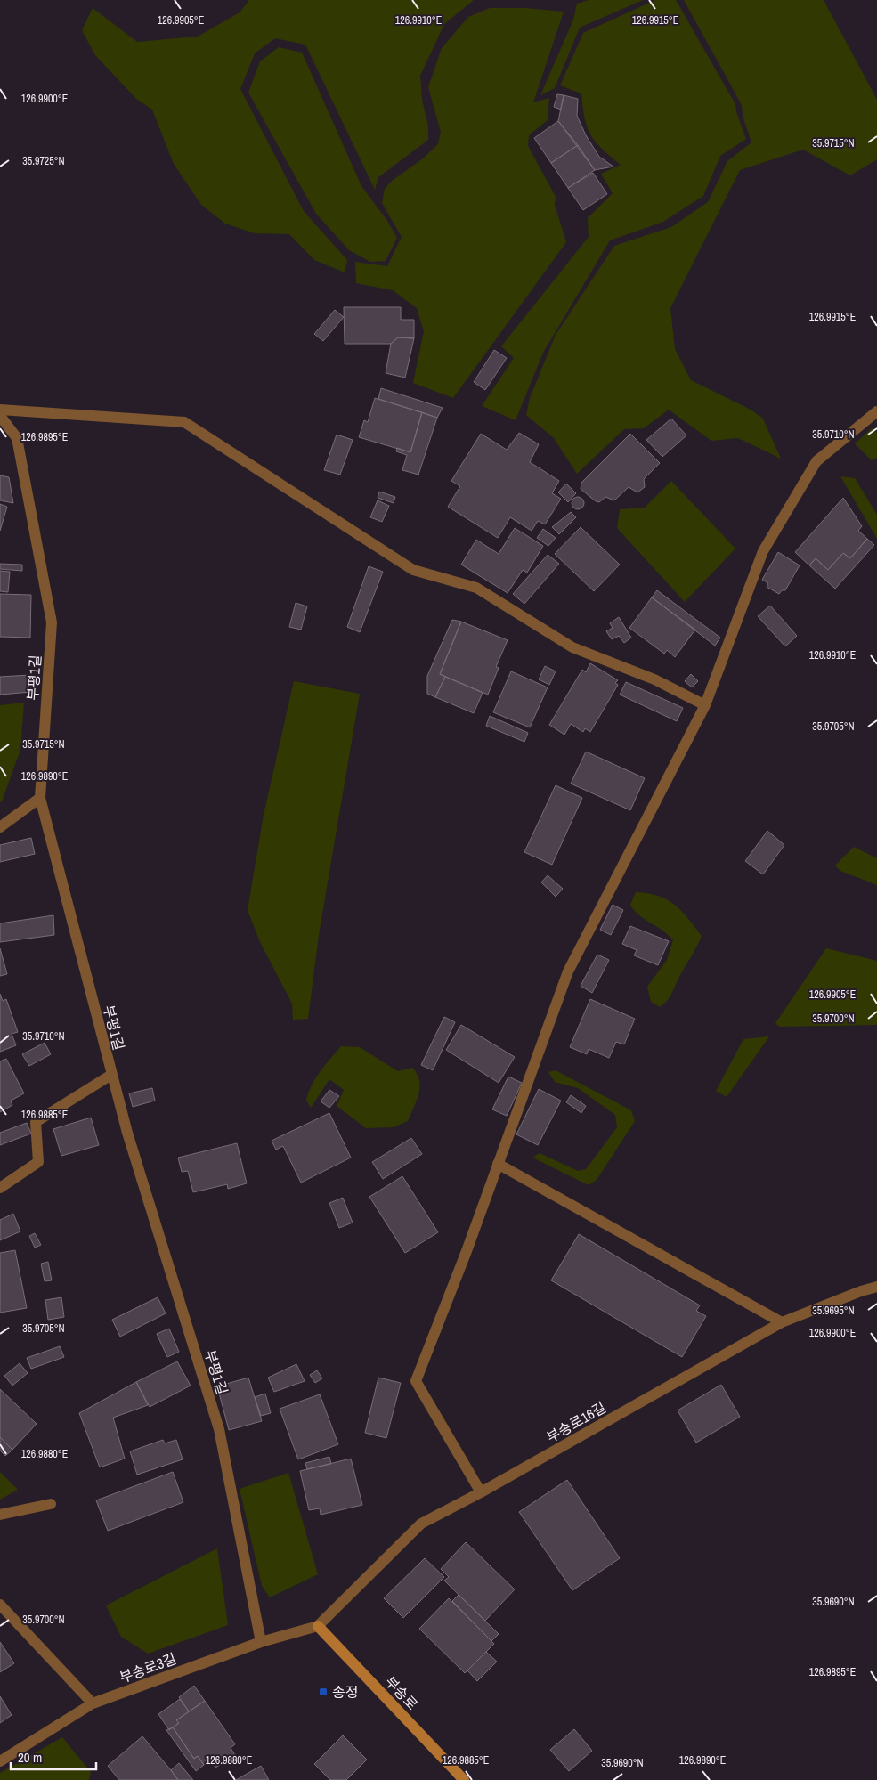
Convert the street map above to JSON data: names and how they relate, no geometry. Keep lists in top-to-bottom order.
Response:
{
  "streets": {
    "street": [
      "부평1길",
      "부송로16길",
      "부송로3길",
      "부송로"
    ]
  },
  "crossings": [
    ["부평1길", "부송로3길"],
    ["부송로16길", "부송로3길"],
    ["부송로16길", "부송로"],
    ["부송로3길", "부송로"]
  ],
  "places": {
    "transit": ["송정"]
  },
  "scale_bar": "20 m",
  "coordinates": [
    "126.9905°E",
    "126.9910°E",
    "126.9915°E",
    "126.9900°E",
    "35.9715°N",
    "35.9725°N",
    "35.9710°N",
    "126.9895°E",
    "35.9705°N",
    "126.9890°E",
    "35.9700°N",
    "126.9885°E",
    "35.9695°N",
    "126.9880°E",
    "35.9690°N"
  ]
}
